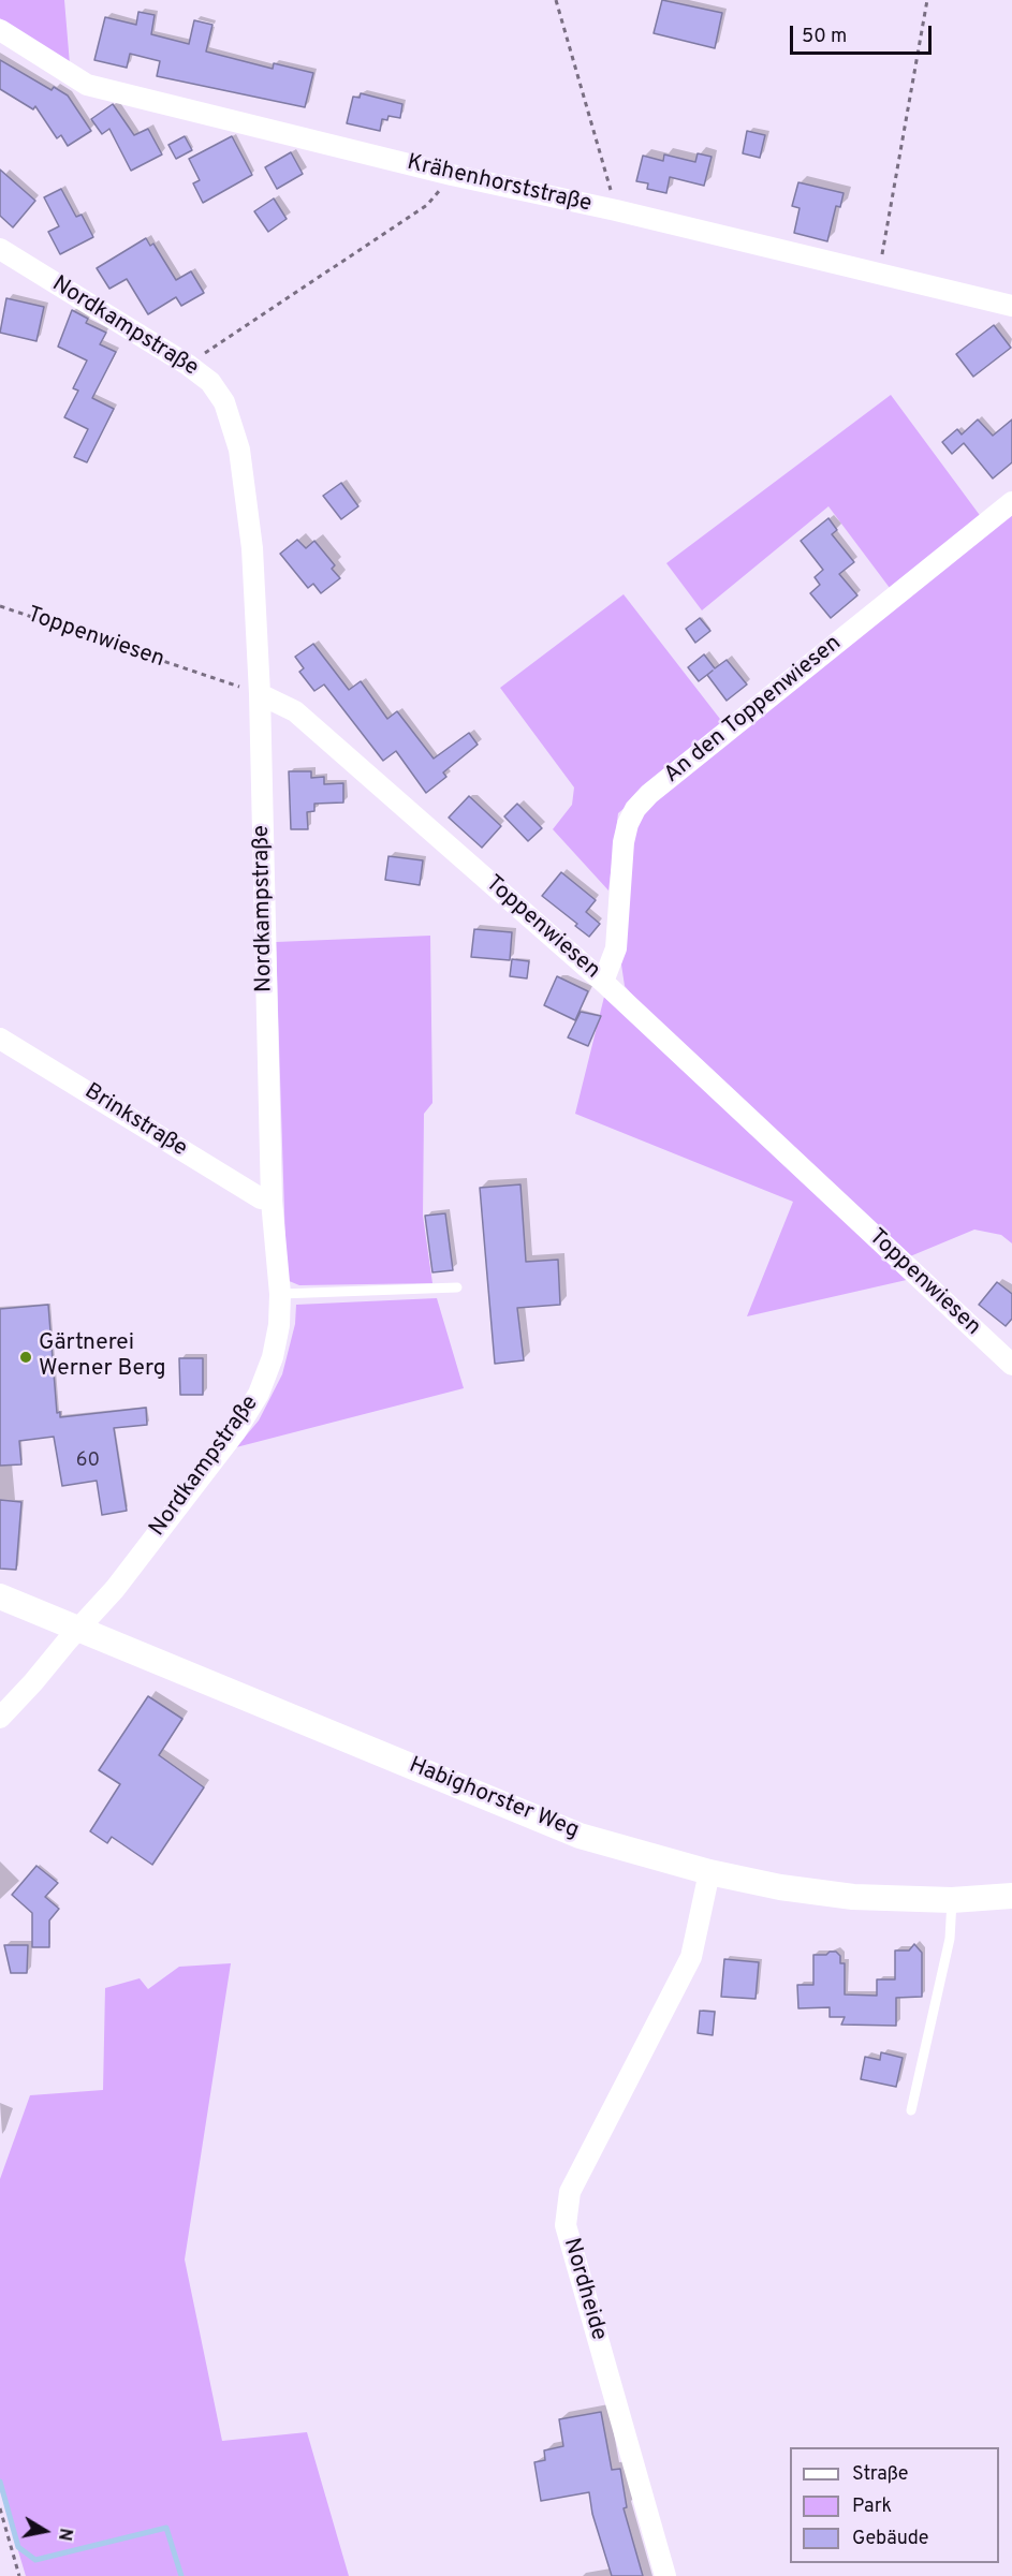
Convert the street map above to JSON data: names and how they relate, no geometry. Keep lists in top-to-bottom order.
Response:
{
  "streets": {
    "street": [
      "Krähenhorststraße",
      "Nordkampstraße",
      "Toppenwiesen",
      "An den Toppenwiesen",
      "Brinkstraße",
      "Habighorster Weg",
      "Nordheide"
    ]
  },
  "crossings": [
    ["Nordkampstraße", "Toppenwiesen"],
    ["Nordkampstraße", "Brinkstraße"],
    ["Nordkampstraße", "Habighorster Weg"],
    ["Toppenwiesen", "An den Toppenwiesen"],
    ["Habighorster Weg", "Nordheide"]
  ],
  "places": ["Gärtnerei Werner Berg"],
  "house_numbers": ["60"],
  "legend": ["Straße", "Park", "Gebäude"],
  "scale_bar": "50 m",
  "north": "right"
}
